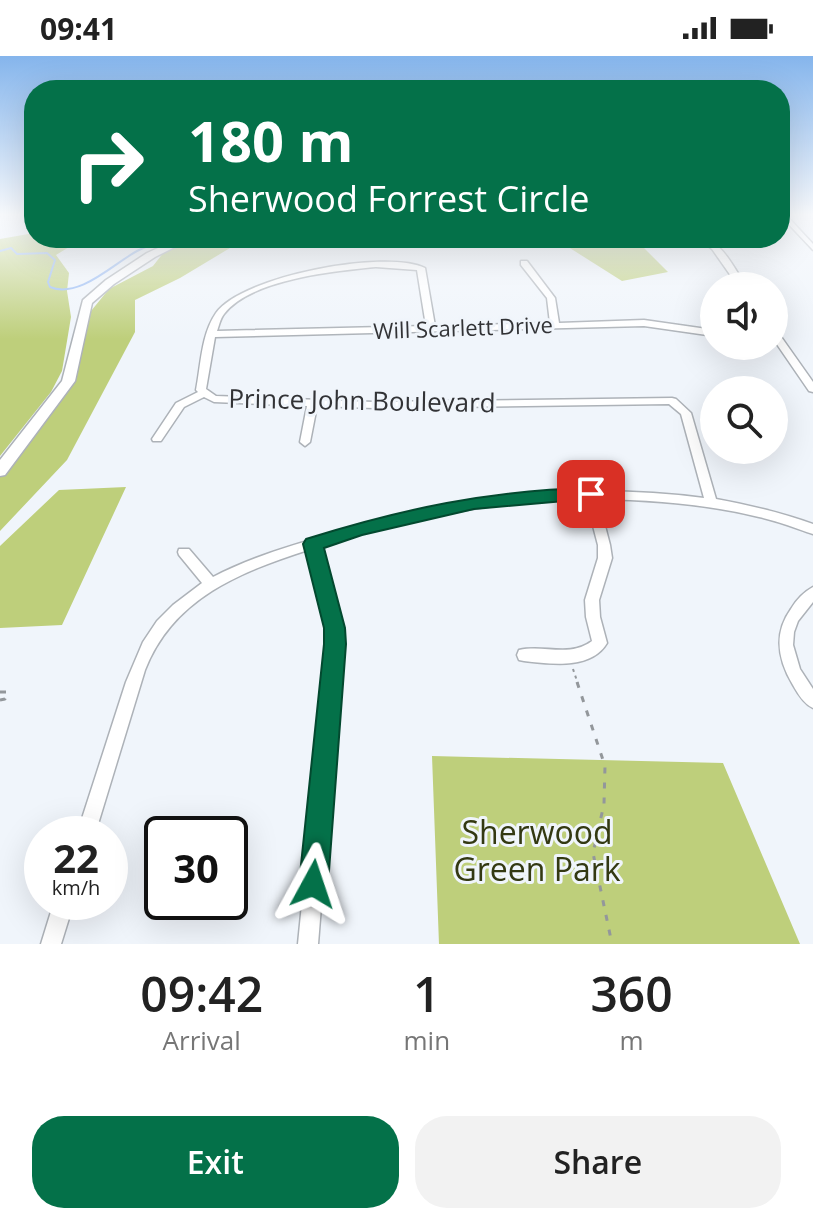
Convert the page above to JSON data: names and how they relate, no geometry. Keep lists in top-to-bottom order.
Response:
{
  "streets": {
    "street": ["Will Scarlett Drive", "Prince John Boulevard"]
  },
  "crossings": [
    ["Will Scarlett Drive", "Prince John Boulevard"]
  ],
  "parks": ["Sherwood Green Park"],
  "page": {
    "status": "09:41",
    "turn": ["180 m", "Sherwood Forrest Circle"],
    "speed": "22 km/h",
    "limit": "30",
    "eta": [
      "09:42",
      "Arrival",
      "1",
      "min",
      "360",
      "m"
    ],
    "buttons": ["Exit", "Share"]
  }
}
